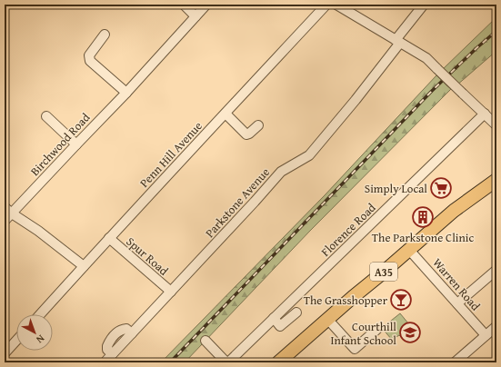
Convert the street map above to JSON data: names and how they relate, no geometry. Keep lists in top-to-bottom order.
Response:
{
  "streets": {
    "highway": ["A35"],
    "street": [
      "Birchwood Road",
      "Penn Hill Avenue",
      "Parkstone Avenue",
      "Florence Road",
      "Spur Road",
      "Warren Road"
    ]
  },
  "crossings": [
    ["Penn Hill Avenue", "Spur Road"],
    ["Parkstone Avenue", "Spur Road"],
    ["A35", "Warren Road"]
  ],
  "places": {
    "supermarket": ["Simply Local"],
    "building": ["The Parkstone Clinic"],
    "bar": ["The Grasshopper"],
    "school or university": ["Courthill Infant School"]
  },
  "north": "bottom right"
}
